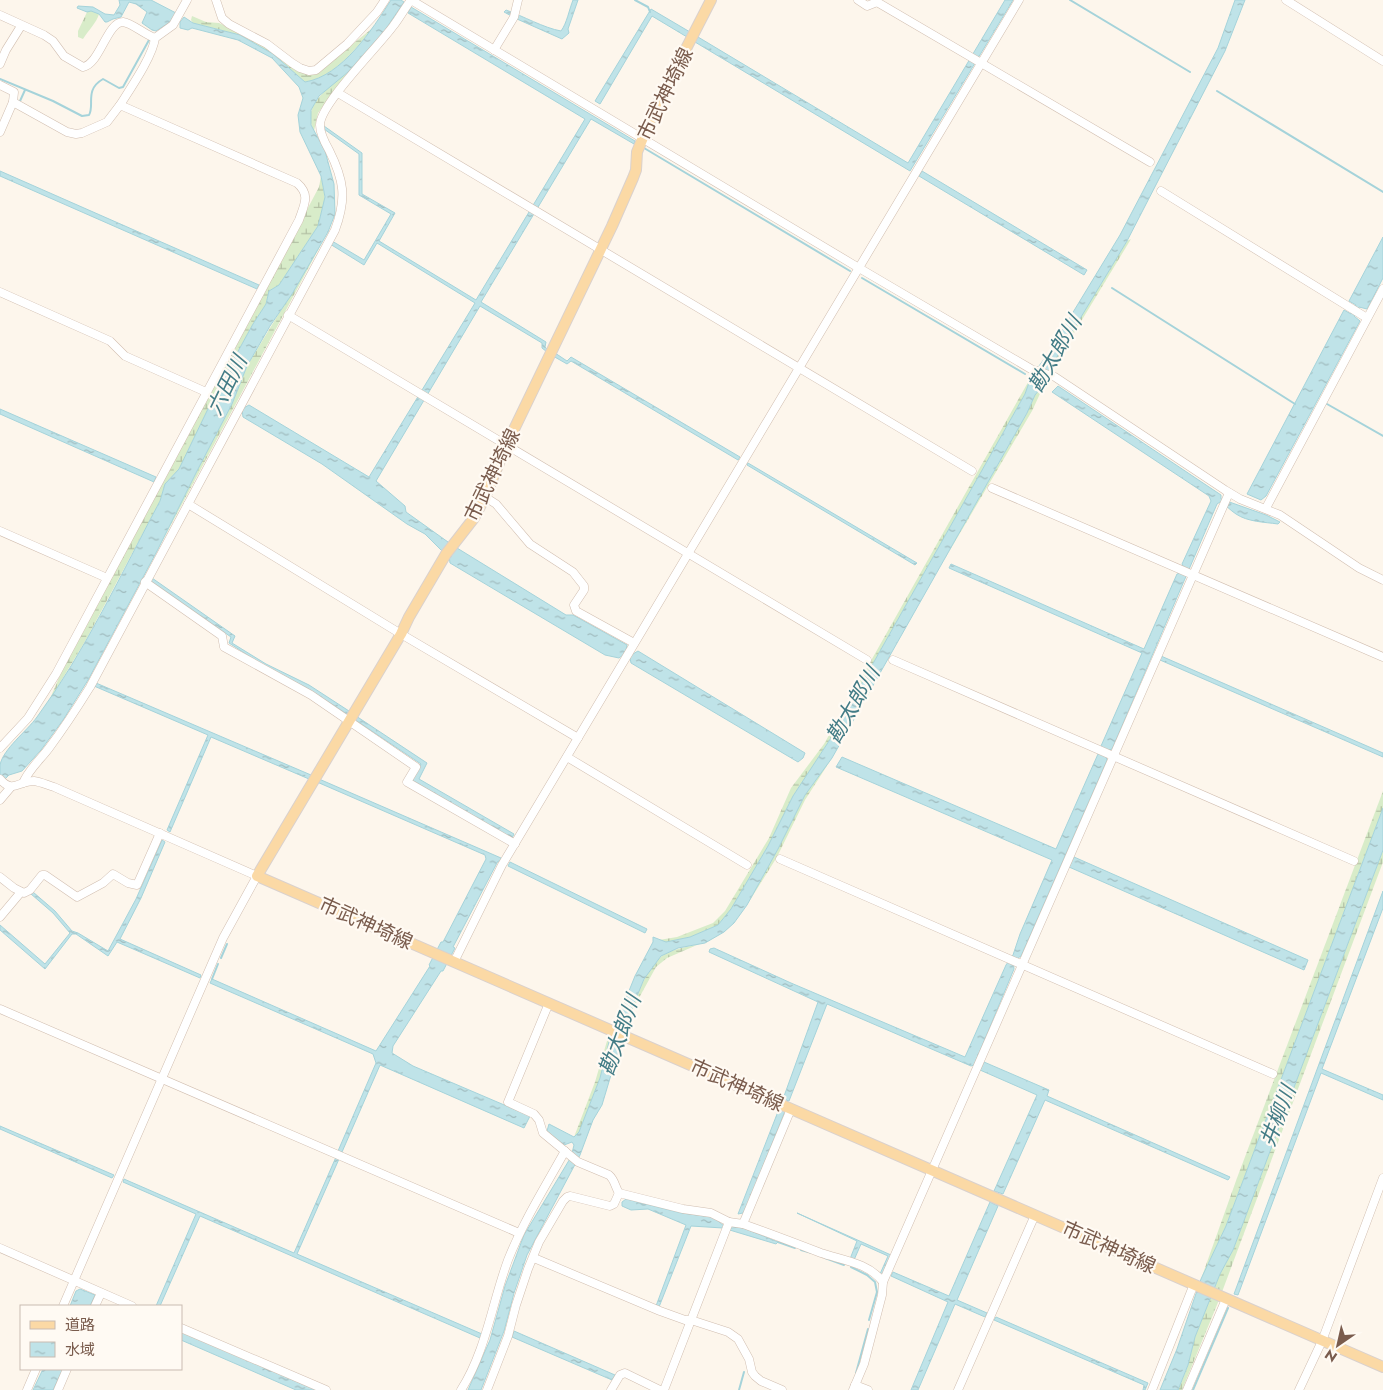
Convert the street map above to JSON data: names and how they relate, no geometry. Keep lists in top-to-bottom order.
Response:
{
  "streets": {
    "main road": ["市武神埼線"]
  },
  "water": ["勘太郎川", "六田川", "井柳川"],
  "legend": ["道路", "水域"],
  "north": "bottom left"
}
